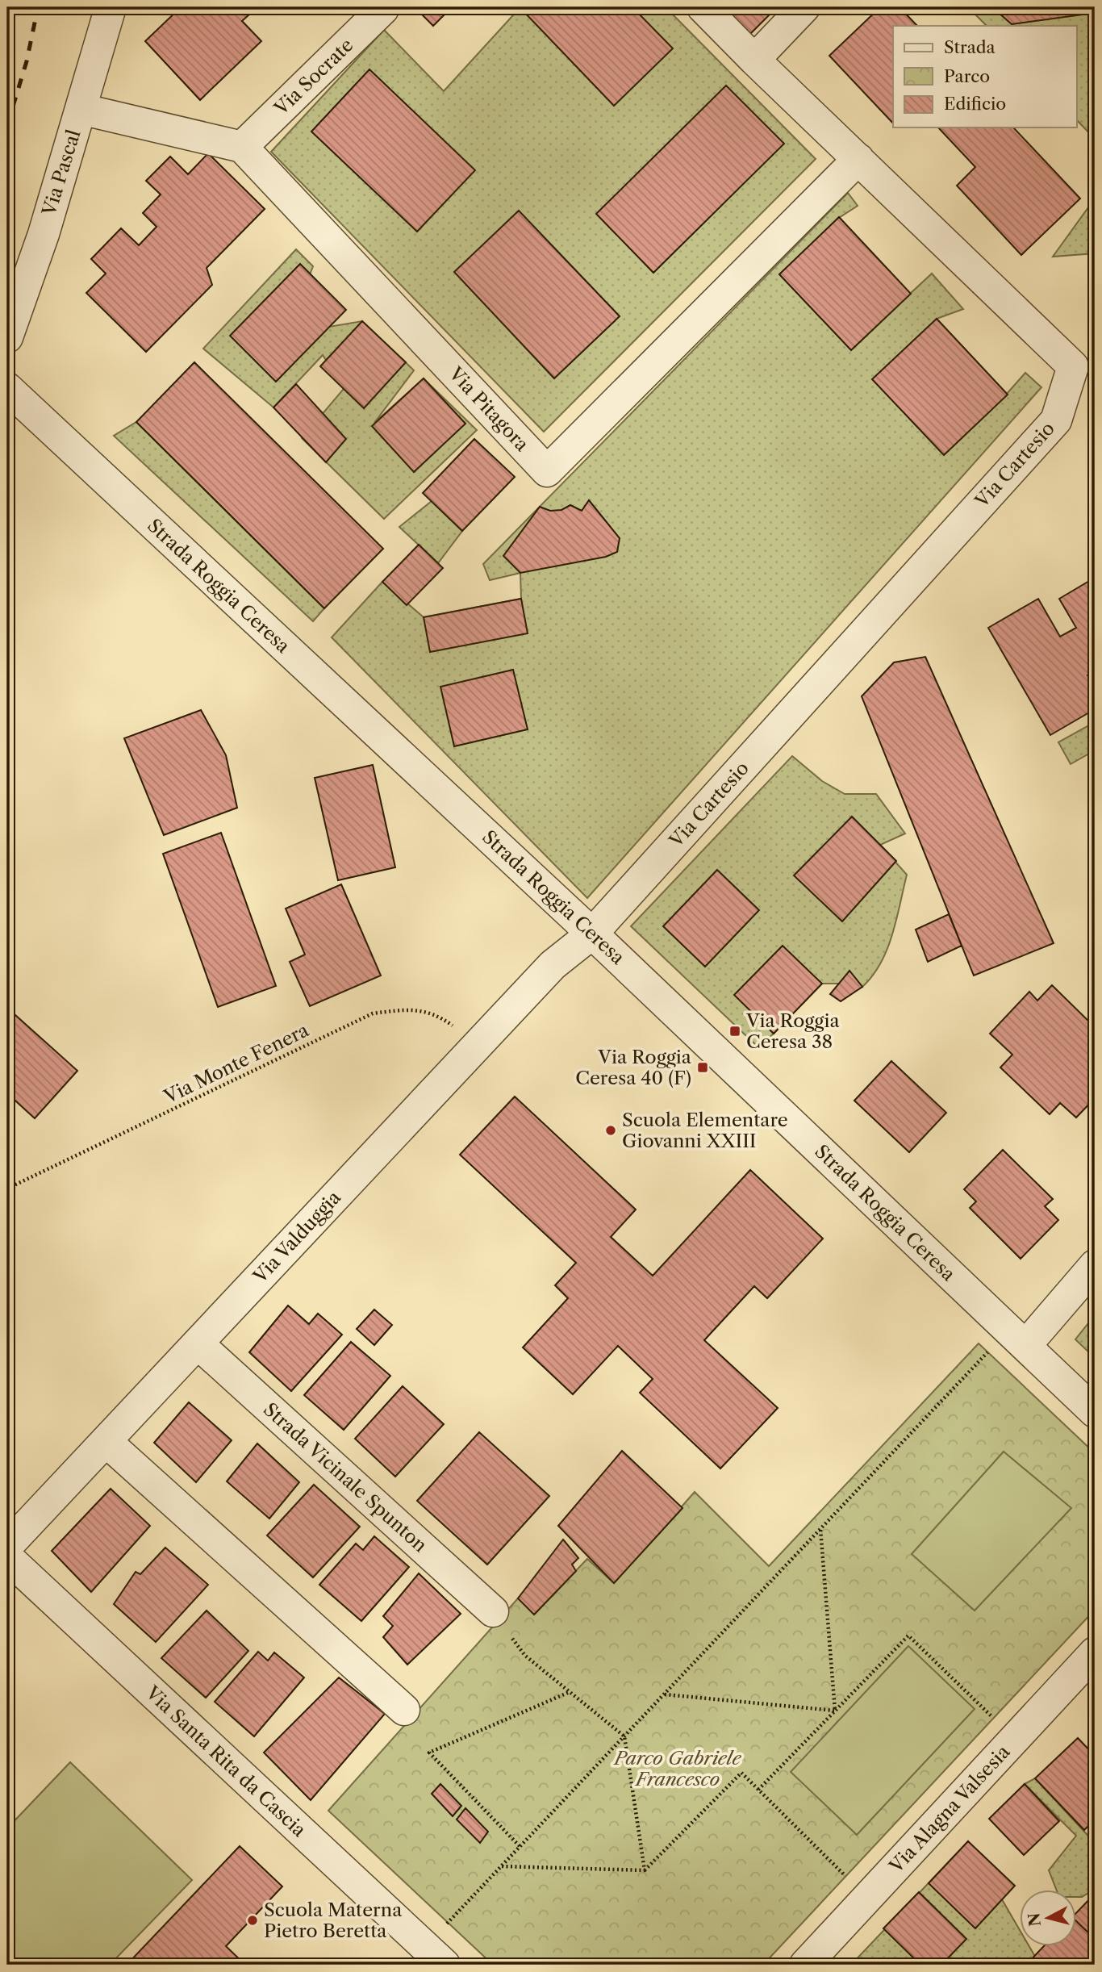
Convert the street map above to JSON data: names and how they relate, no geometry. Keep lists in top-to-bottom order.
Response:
{
  "streets": {
    "street": [
      "Via Socrate",
      "Via Pascal",
      "Via Pitagora",
      "Via Cartesio",
      "Strada Roggia Ceresa",
      "Via Valduggia",
      "Strada Vicinale Spunton",
      "Via Santa Rita da Cascia",
      "Via Alagna Valsesia"
    ],
    "path": ["Via Monte Fenera"]
  },
  "crossings": [
    ["Via Socrate", "Via Pitagora"],
    ["Via Pitagora", "Via Cartesio"],
    ["Via Cartesio", "Strada Roggia Ceresa"],
    ["Via Cartesio", "Via Valduggia"],
    ["Strada Roggia Ceresa", "Via Valduggia"],
    ["Via Monte Fenera", "Via Valduggia"],
    ["Via Valduggia", "Strada Vicinale Spunton"]
  ],
  "parks": ["Parco Gabriele Francesco"],
  "places": {
    "transit": ["Via Roggia Ceresa 38", "Via Roggia Ceresa 40 (F)"],
    "other": ["Scuola Elementare Giovanni XXIII", "Scuola Materna Pietro Beretta"]
  },
  "legend": ["Strada", "Parco", "Edificio"],
  "north": "left"
}
